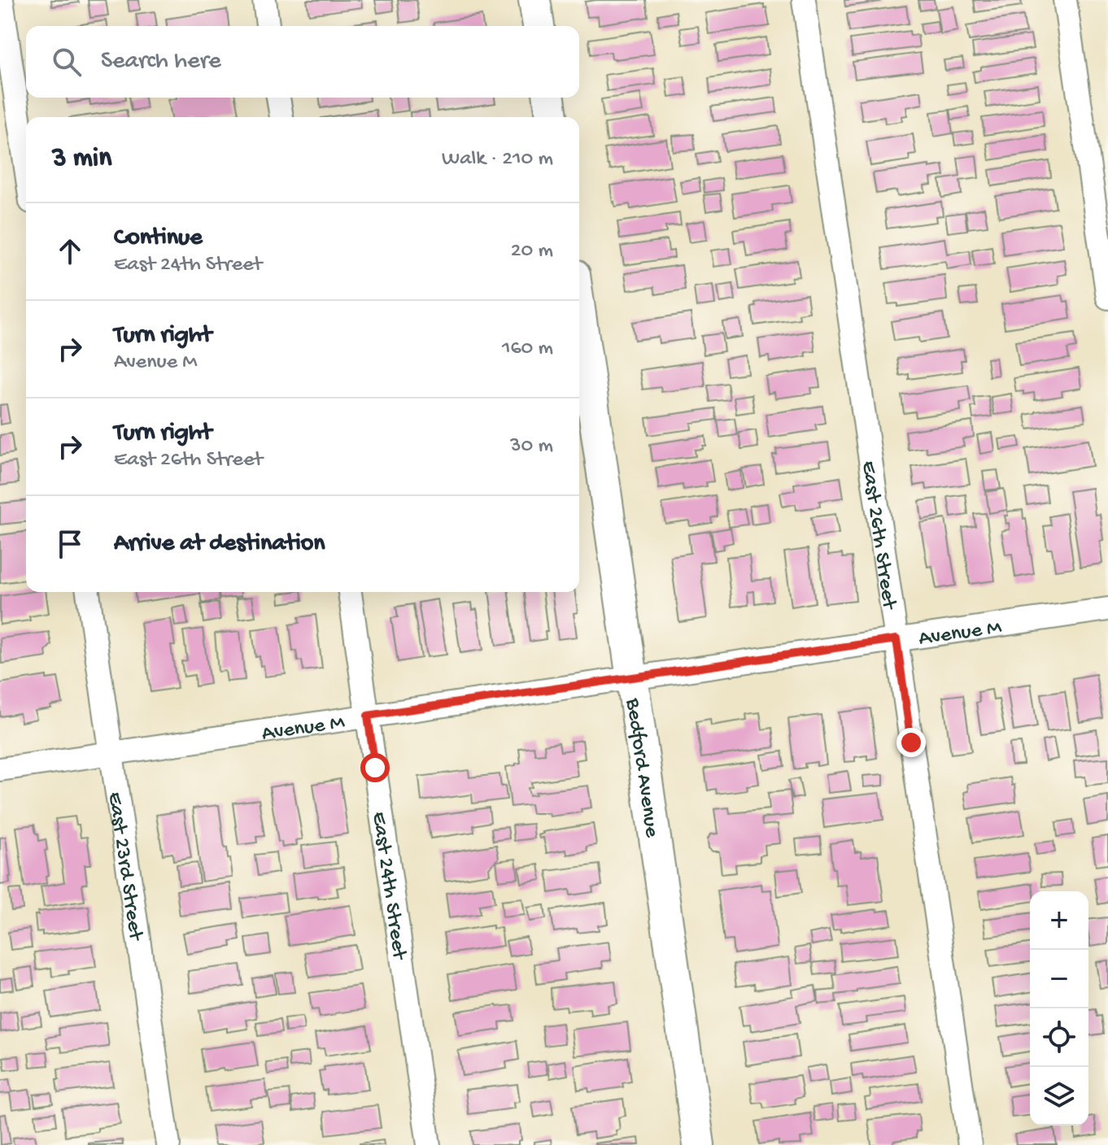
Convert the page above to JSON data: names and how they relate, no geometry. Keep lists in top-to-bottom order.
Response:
{
  "streets": {
    "main road": ["Bedford Avenue"],
    "street": [
      "East 26th Street",
      "Avenue M",
      "East 23rd Street",
      "East 24th Street"
    ]
  },
  "crossings": [
    ["East 26th Street", "Avenue M"],
    ["Avenue M", "Bedford Avenue"],
    ["Avenue M", "East 23rd Street"],
    ["Avenue M", "East 24th Street"]
  ],
  "page": {
    "search": "Search here",
    "heading": ["3 min", "Walk · 210 m"],
    "list": [
      ["Continue", "East 24th Street", "20 m"],
      ["Turn right", "Avenue M", "160 m"],
      ["Turn right", "East 26th Street", "30 m"],
      "Arrive at destination"
    ],
    "map_buttons": ["+", "−"]
  }
}
